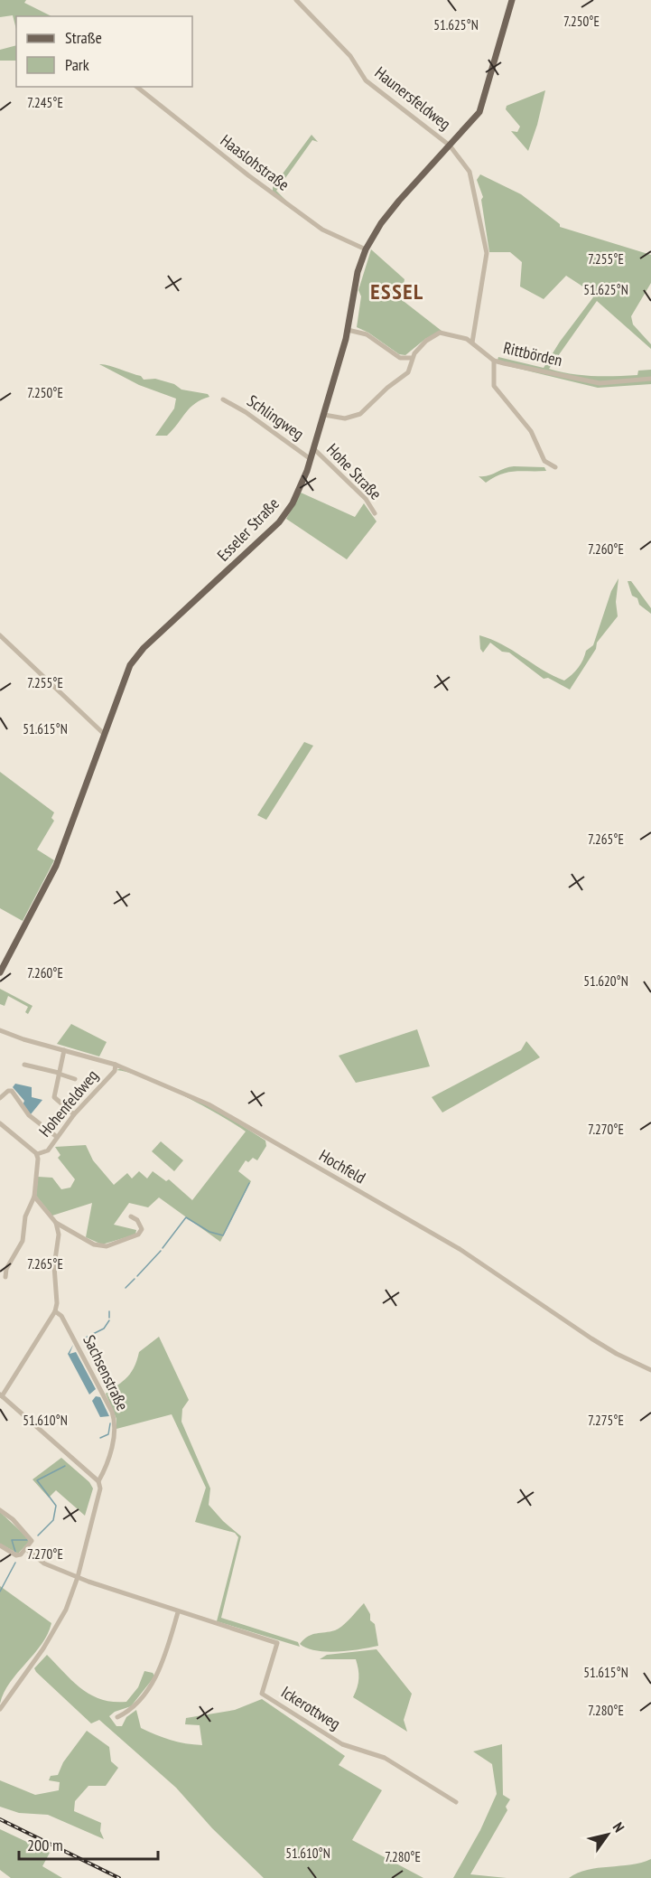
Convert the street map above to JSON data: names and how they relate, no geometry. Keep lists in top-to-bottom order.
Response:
{
  "streets": {
    "main road": ["Esseler Straße"],
    "street": [
      "Haunersfeldweg",
      "Haaslohstraße",
      "Rittbörden",
      "Schlingweg",
      "Hohe Straße",
      "Hohenfeldweg",
      "Hochfeld",
      "Sachsenstraße",
      "Ickerottweg"
    ]
  },
  "crossings": [
    ["Haunersfeldweg", "Rittbörden"],
    ["Haunersfeldweg", "Esseler Straße"],
    ["Haaslohstraße", "Esseler Straße"],
    ["Rittbörden", "Esseler Straße"],
    ["Schlingweg", "Esseler Straße"],
    ["Hohe Straße", "Esseler Straße"],
    ["Hohenfeldweg", "Hochfeld"],
    ["Sachsenstraße", "Ickerottweg"]
  ],
  "districts": ["ESSEL"],
  "legend": ["Straße", "Park"],
  "scale_bar": "200 m",
  "north": "top right",
  "coordinates": [
    "7.250°E",
    "51.625°N",
    "7.245°E",
    "7.255°E",
    "7.260°E",
    "51.615°N",
    "7.265°E",
    "51.620°N",
    "7.270°E",
    "7.275°E",
    "51.610°N",
    "7.280°E"
  ]
}
